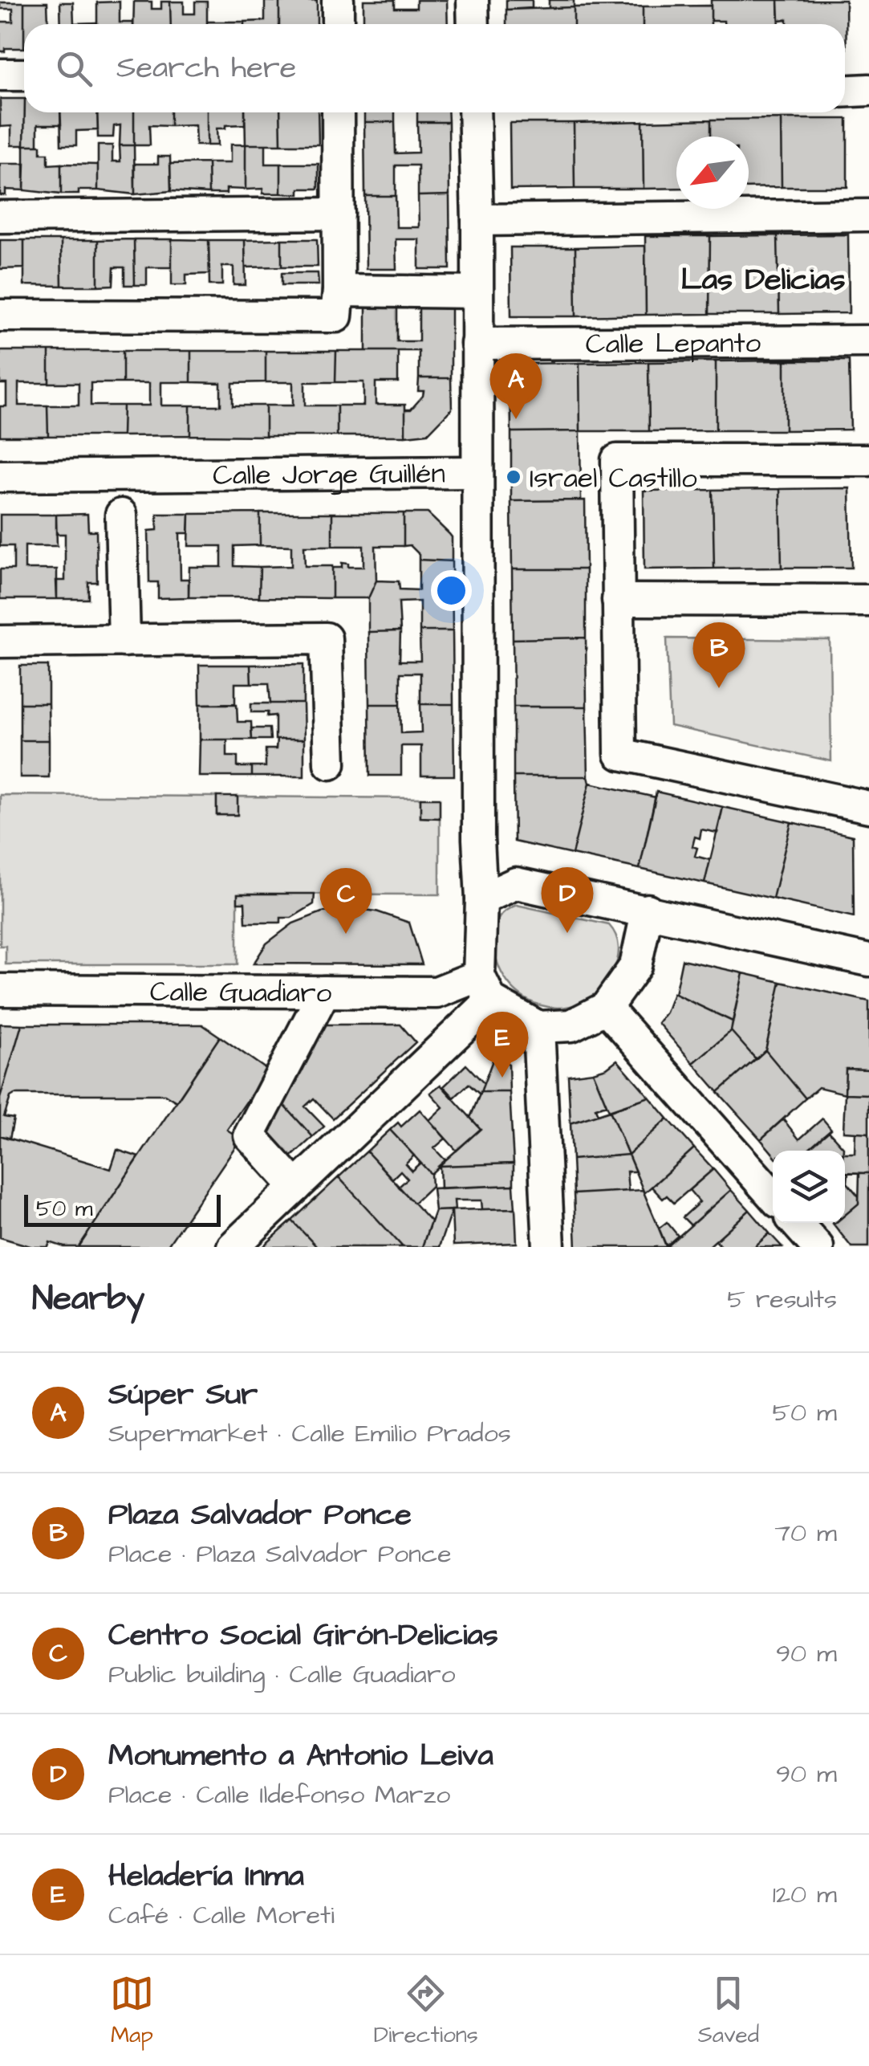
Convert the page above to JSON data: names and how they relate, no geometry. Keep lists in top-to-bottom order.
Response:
{
  "streets": {
    "street": ["Calle Lepanto", "Calle Jorge Guillén", "Calle Guadiaro"]
  },
  "districts": ["Las Delicias"],
  "places": ["Israel Castillo"],
  "scale_bar": "50 m",
  "north": "bottom left",
  "page": {
    "search": "Search here",
    "pins": [
      "A",
      "B",
      "D",
      "C",
      "E"
    ],
    "scale": "50 m",
    "heading": ["Nearby", "5 results"],
    "list": [
      {
        "mark": "A",
        "name": "Súper Sur",
        "note": "Supermarket · Calle Emilio Prados",
        "value": "50 m"
      },
      {
        "mark": "B",
        "name": "Plaza Salvador Ponce",
        "note": "Place · Plaza Salvador Ponce",
        "value": "70 m"
      },
      {
        "mark": "C",
        "name": "Centro Social Girón-Delicias",
        "note": "Public building · Calle Guadiaro",
        "value": "90 m"
      },
      {
        "mark": "D",
        "name": "Monumento a Antonio Leiva",
        "note": "Place · Calle Ildefonso Marzo",
        "value": "90 m"
      },
      {
        "mark": "E",
        "name": "Heladería Inma",
        "note": "Café · Calle Moreti",
        "value": "120 m"
      }
    ],
    "nav": ["Map", "Directions", "Saved"]
  }
}
